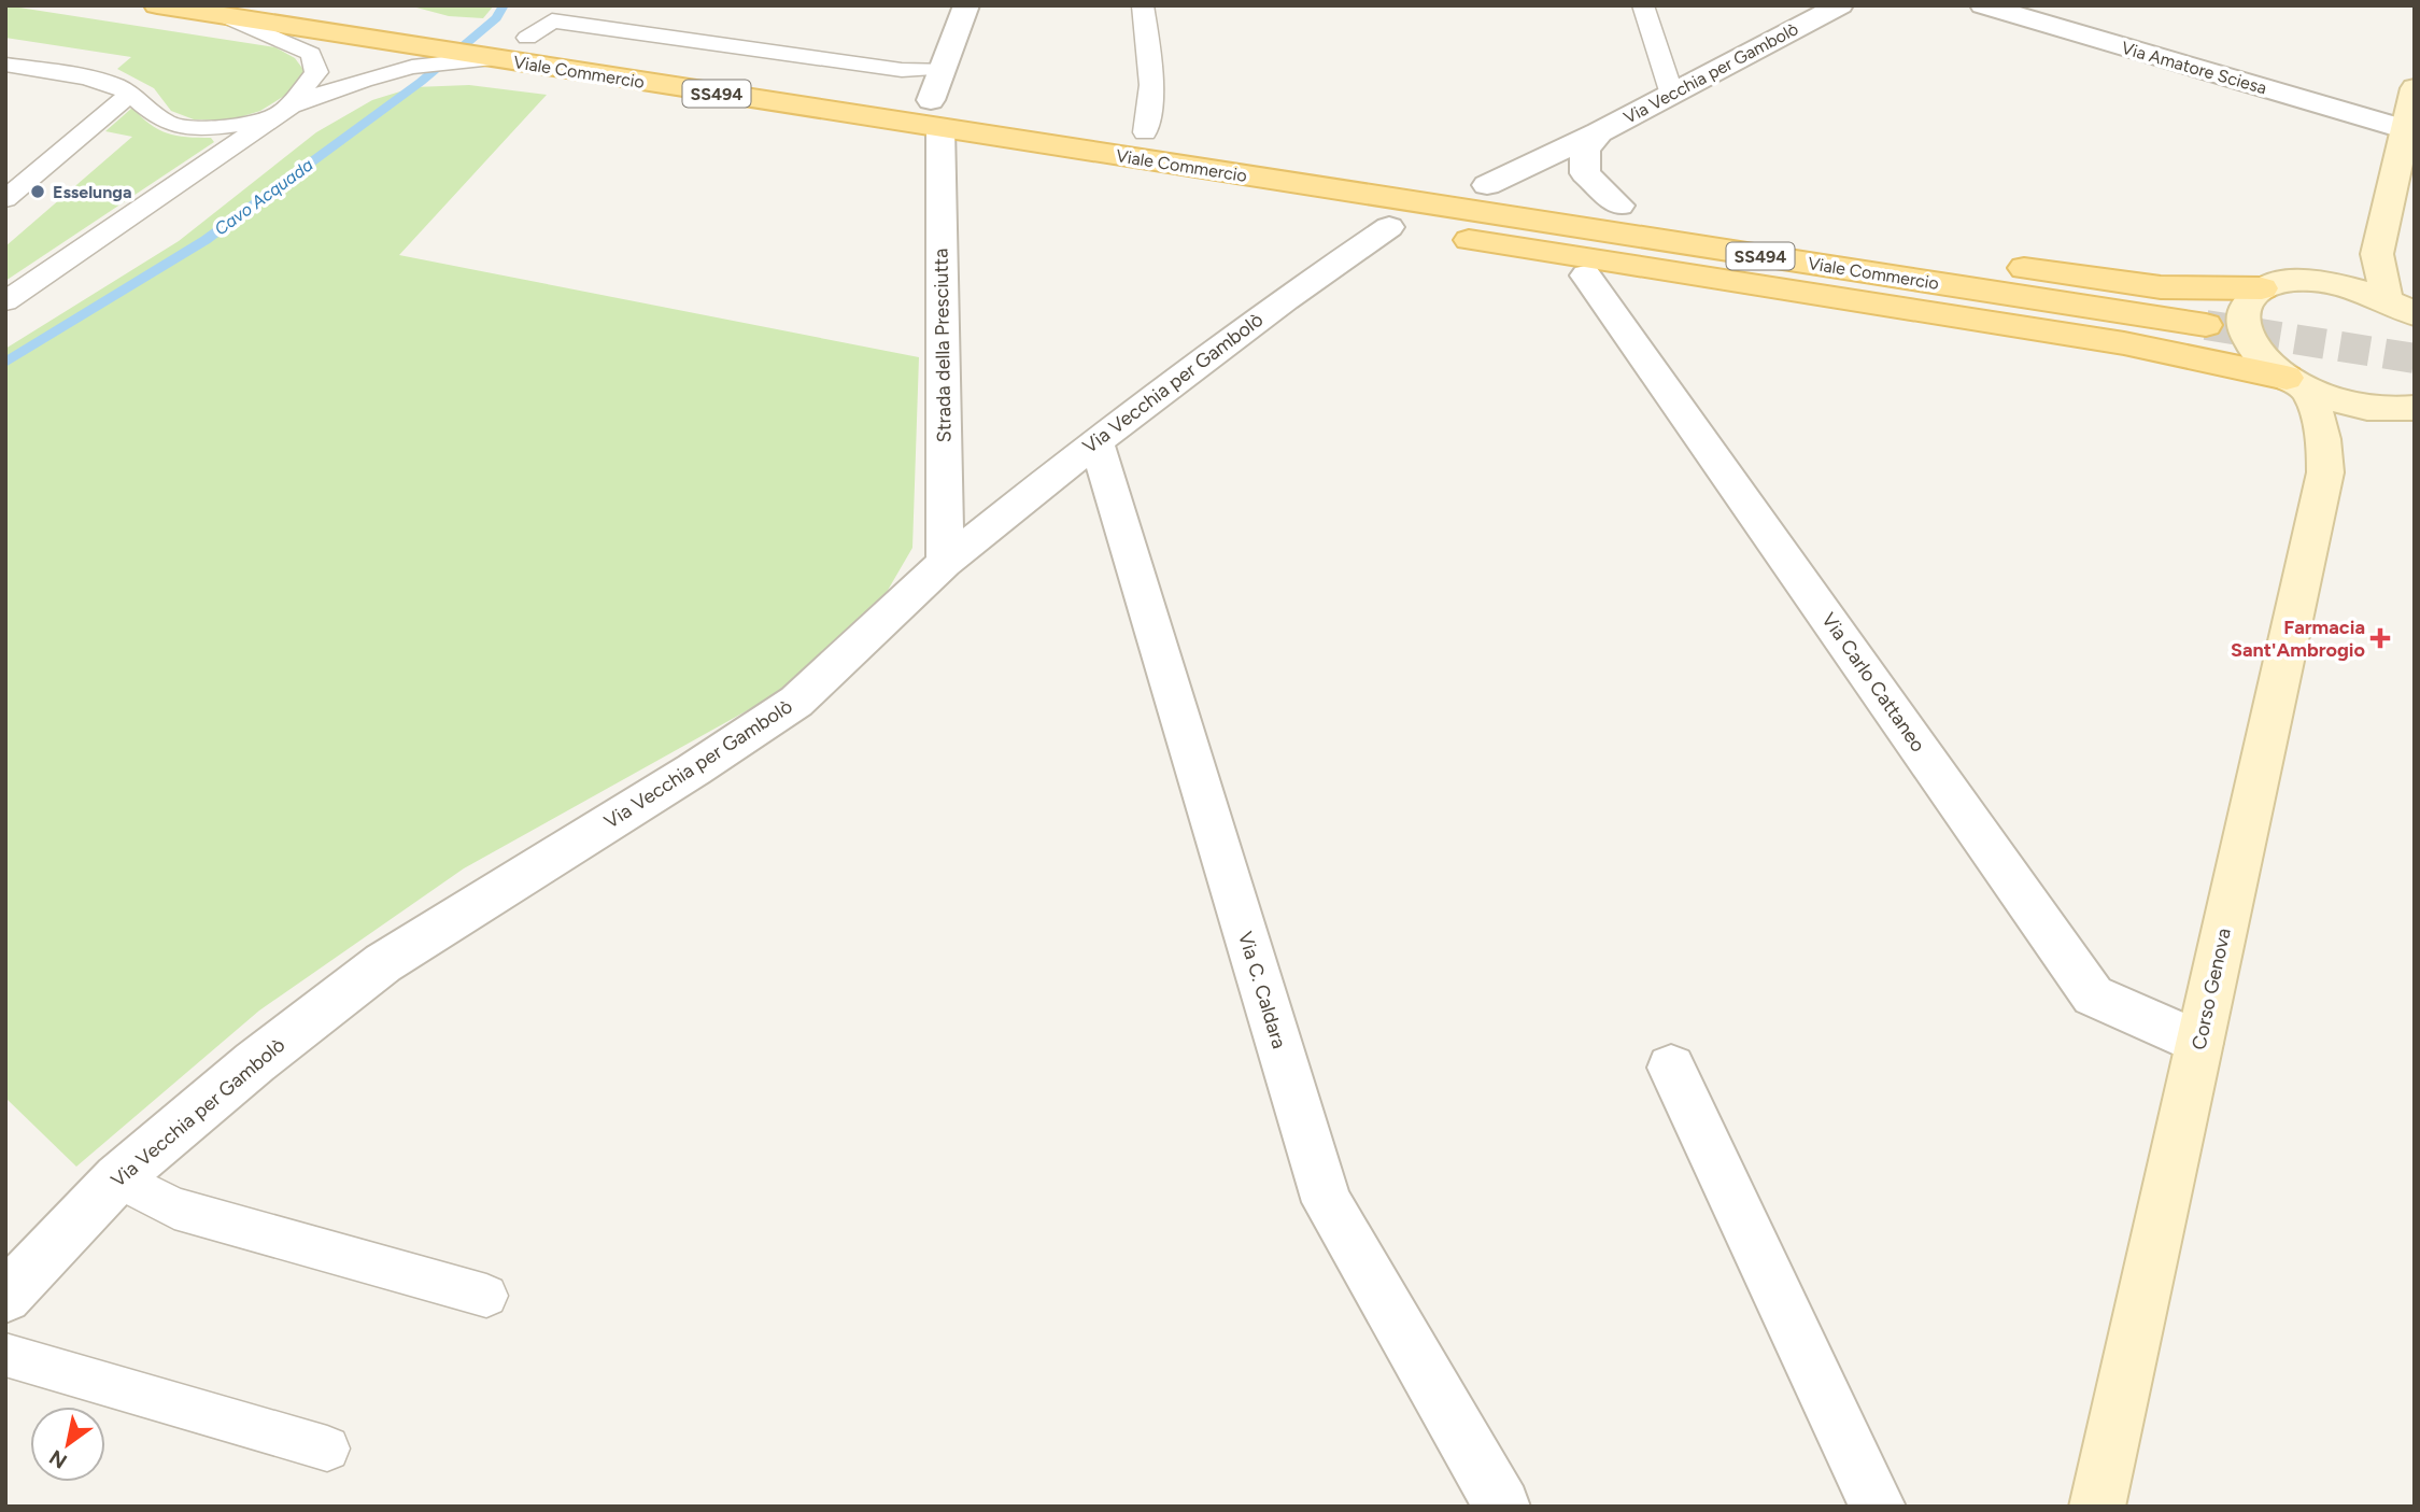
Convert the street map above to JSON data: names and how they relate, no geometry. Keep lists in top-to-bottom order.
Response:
{
  "streets": {
    "main road": ["Viale Commercio", "SS494", "Corso Genova"],
    "street": [
      "Via Amatore Sciesa",
      "Via Vecchia per Gambolò",
      "Strada della Presciutta",
      "Via Carlo Cattaneo",
      "Via C. Caldara"
    ]
  },
  "crossings": [
    ["Viale Commercio", "Strada della Presciutta"],
    ["Via Vecchia per Gambolò", "Strada della Presciutta"],
    ["Via Vecchia per Gambolò", "Via C. Caldara"],
    ["Via Carlo Cattaneo", "Corso Genova"]
  ],
  "water": ["Cavo Acquada"],
  "places": {
    "other": ["Esselunga"],
    "health": ["Farmacia Sant'Ambrogio"]
  },
  "north": "bottom left"
}
